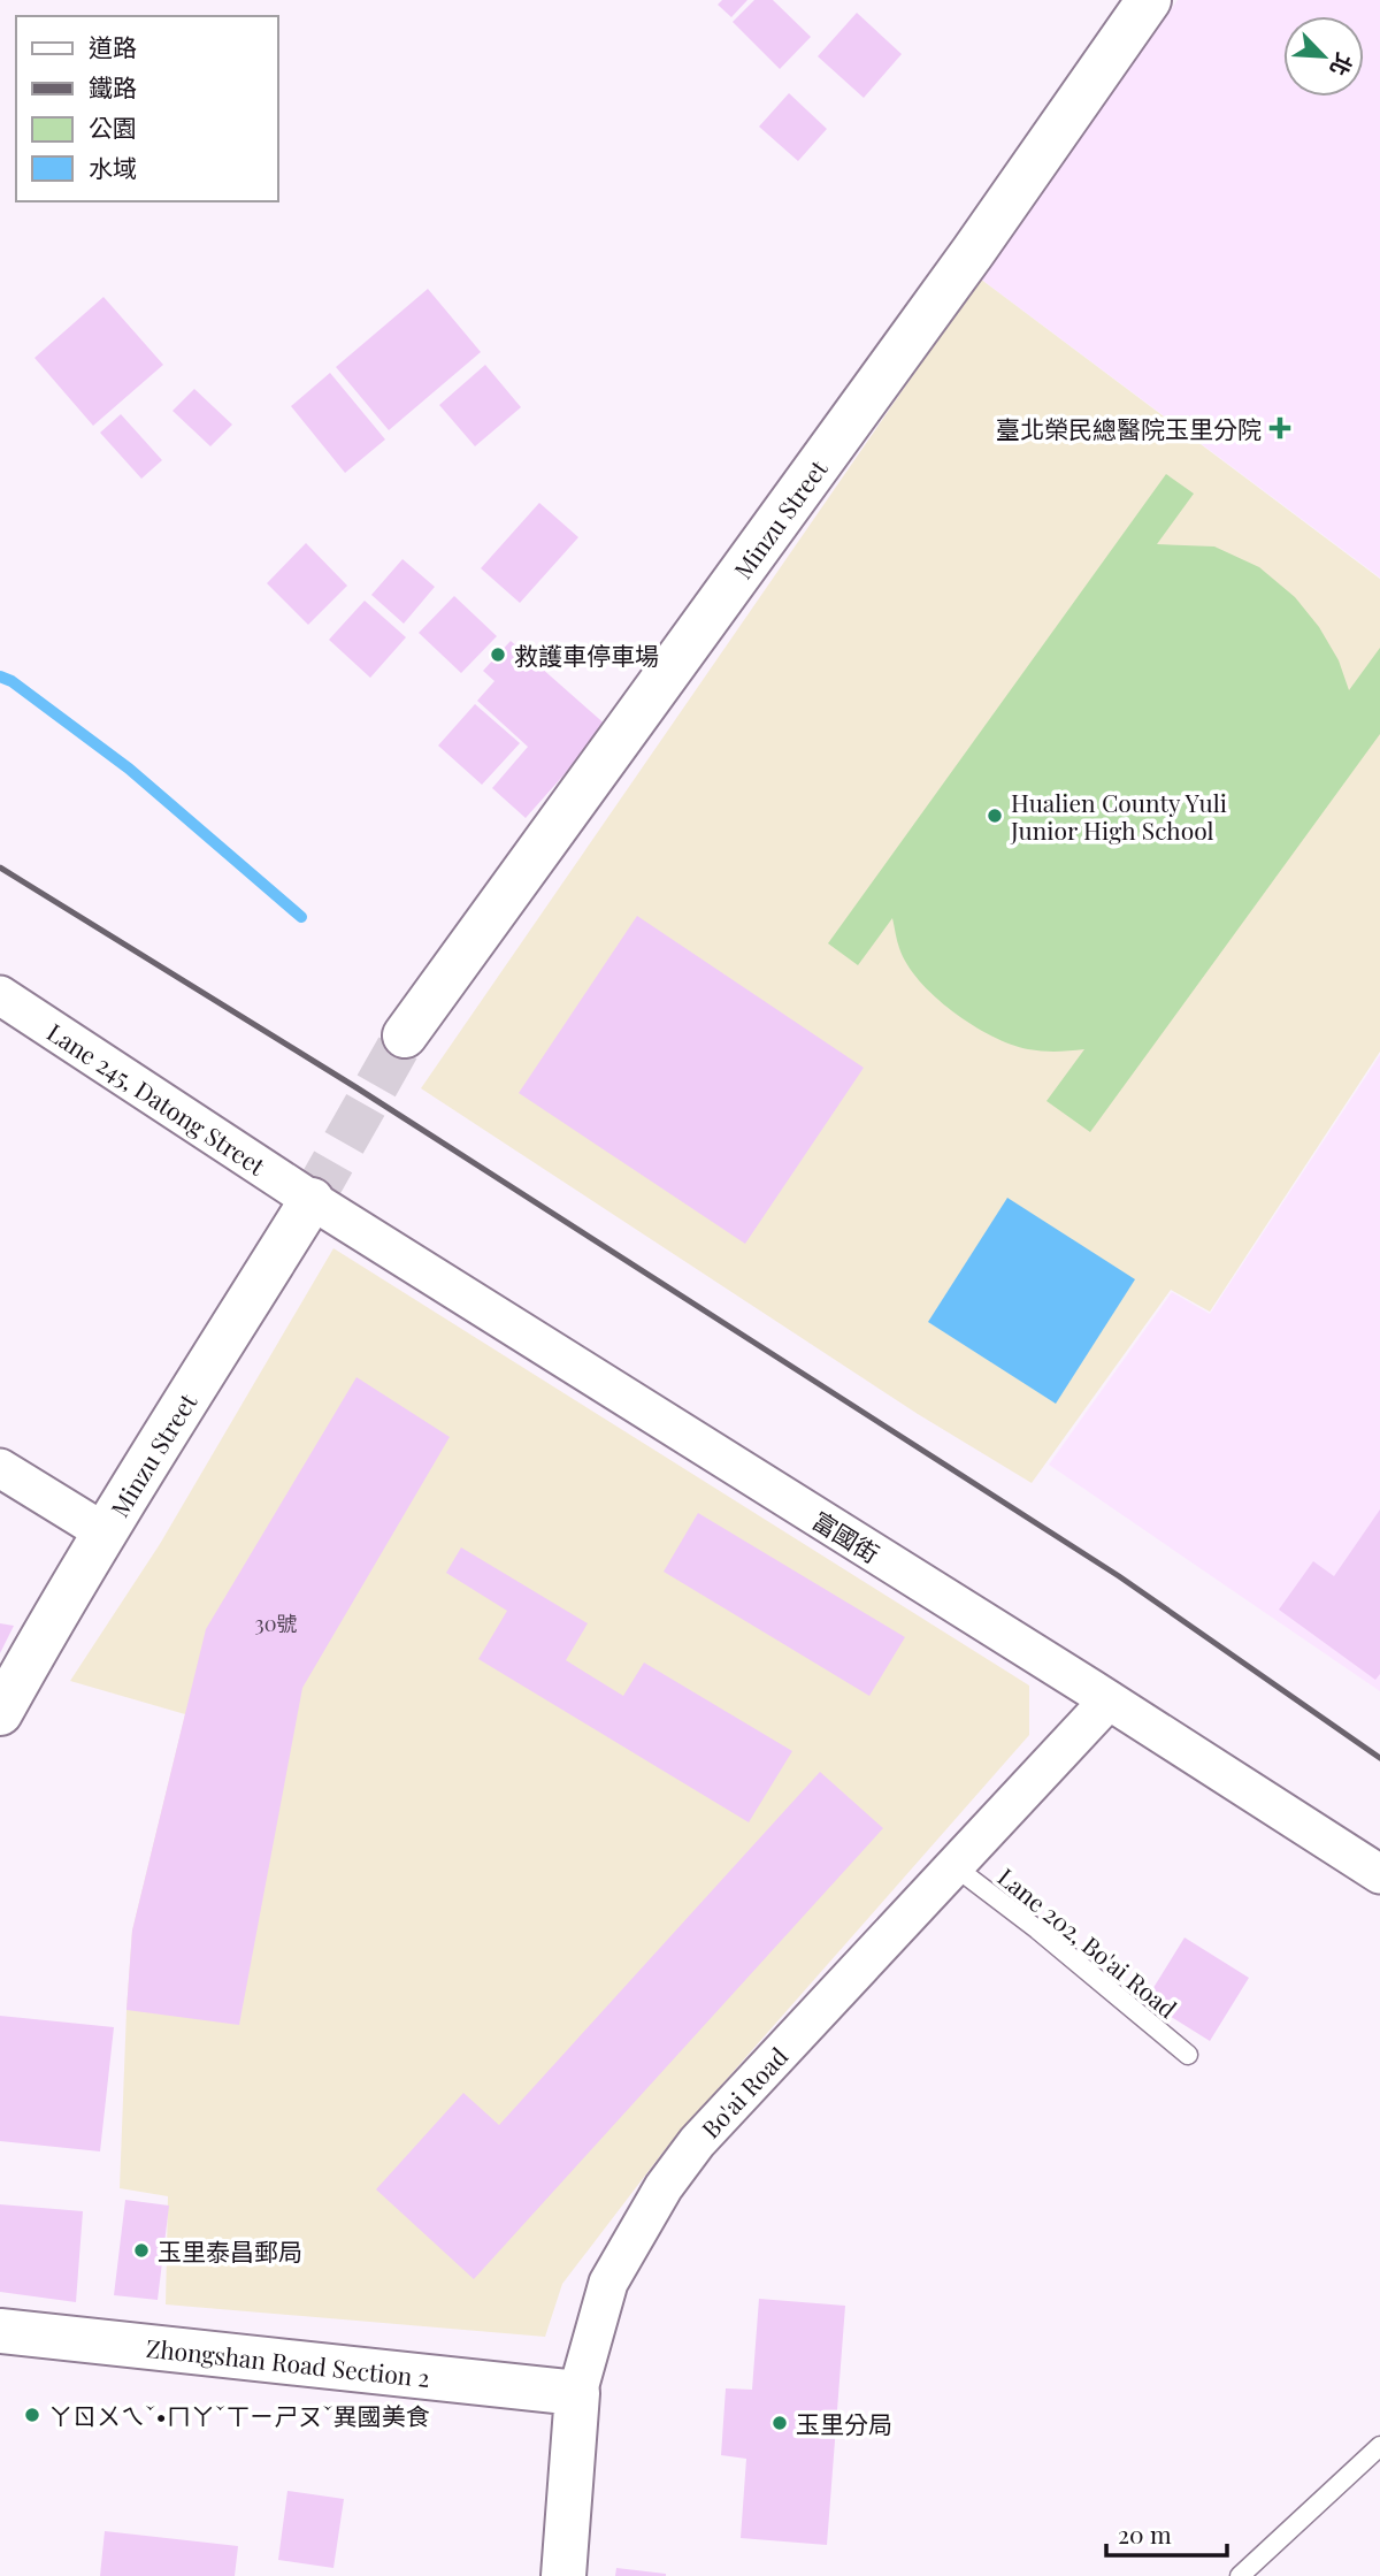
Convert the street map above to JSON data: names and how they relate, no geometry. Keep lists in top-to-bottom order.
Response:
{
  "streets": {
    "street": [
      "Minzu Street",
      "Lane 245, Datong Street",
      "富國街",
      "Bo'ai Road",
      "Zhongshan Road Section 2"
    ],
    "lane": ["Lane 202, Bo'ai Road"]
  },
  "crossings": [
    ["Minzu Street", "Lane 245, Datong Street"],
    ["Minzu Street", "富國街"],
    ["Lane 245, Datong Street", "富國街"],
    ["富國街", "Bo'ai Road"],
    ["Lane 202, Bo'ai Road", "Bo'ai Road"],
    ["Bo'ai Road", "Zhongshan Road Section 2"]
  ],
  "places": {
    "health": ["臺北榮民總醫院玉里分院"],
    "other": [
      "救護車停車場",
      "Hualien County Yuli Junior High School",
      "玉里泰昌郵局",
      "ㄚㄖㄨㄟˇ•ㄇㄚˇㄒㄧㄕㄡˇ異國美食",
      "玉里分局"
    ]
  },
  "house_numbers": ["30號"],
  "legend": [
    "道路",
    "鐵路",
    "公園",
    "水域"
  ],
  "scale_bar": "20 m",
  "north": "bottom right"
}
